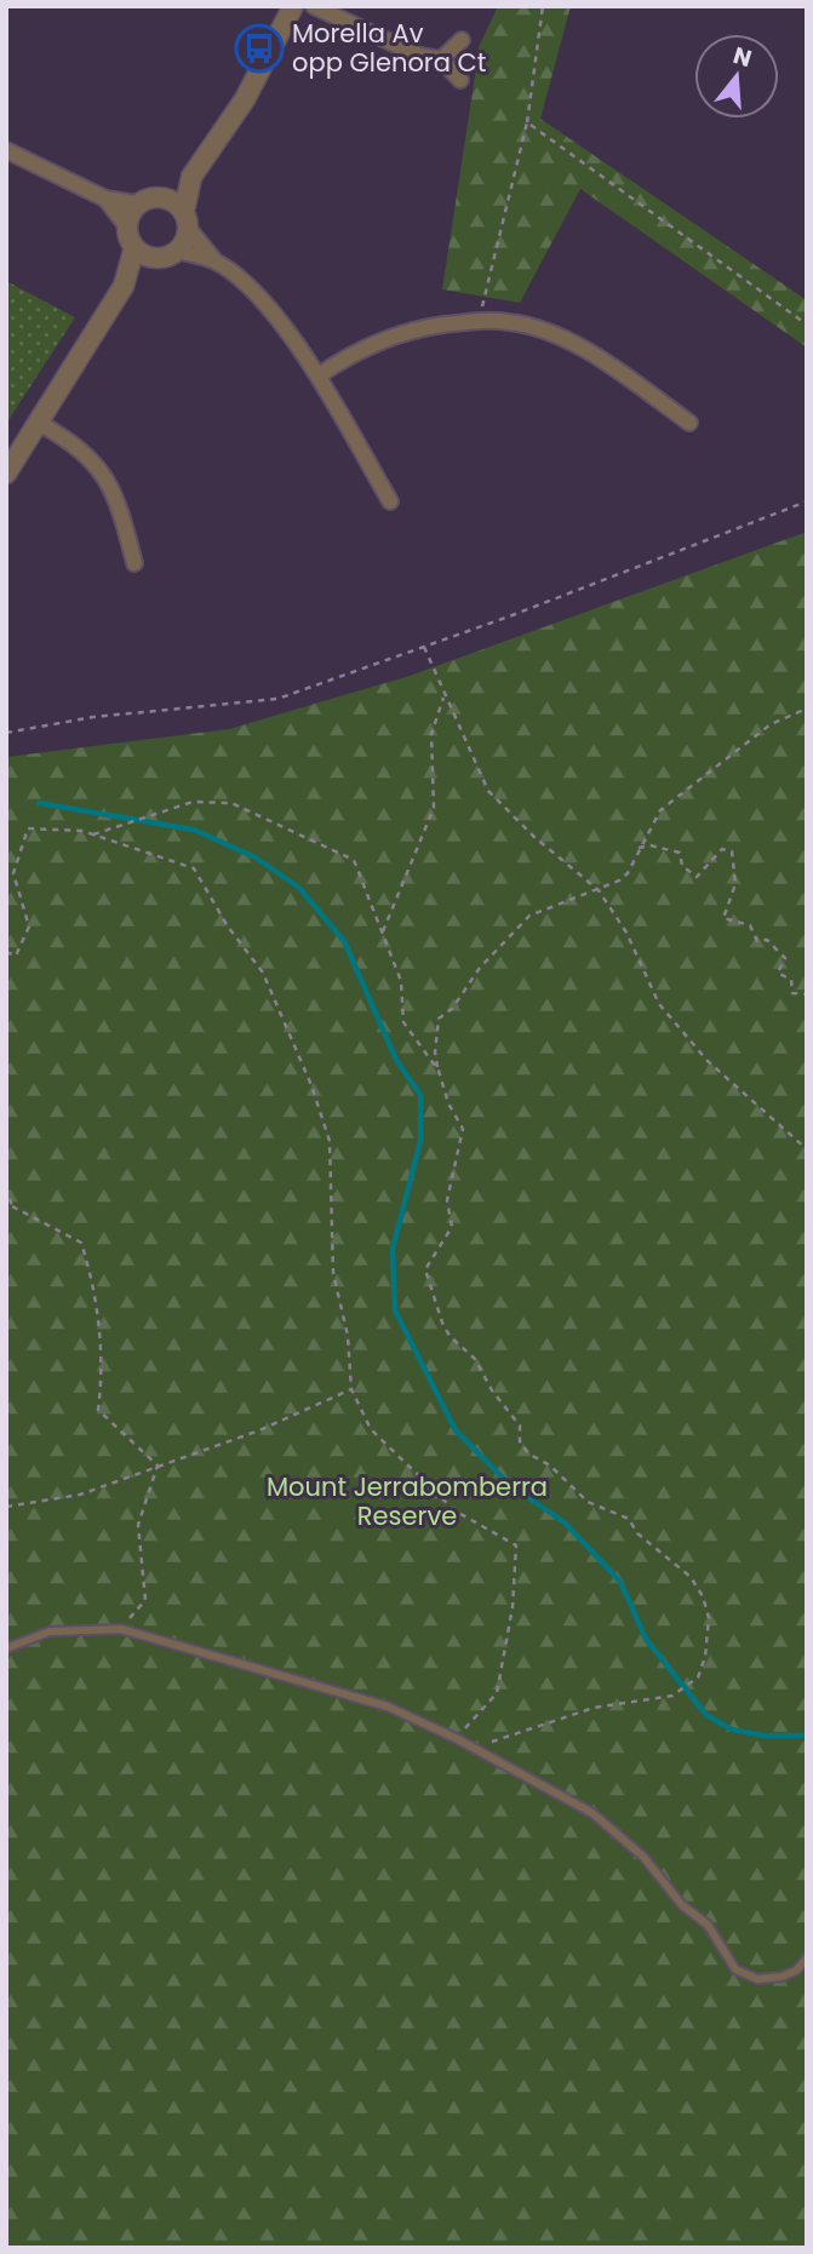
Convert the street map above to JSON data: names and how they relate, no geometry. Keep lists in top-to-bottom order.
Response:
{
  "parks": ["Mount Jerrabomberra Reserve"],
  "places": {
    "bus stop": ["Morella Av opp Glenora Ct"]
  },
  "north": "top"
}
